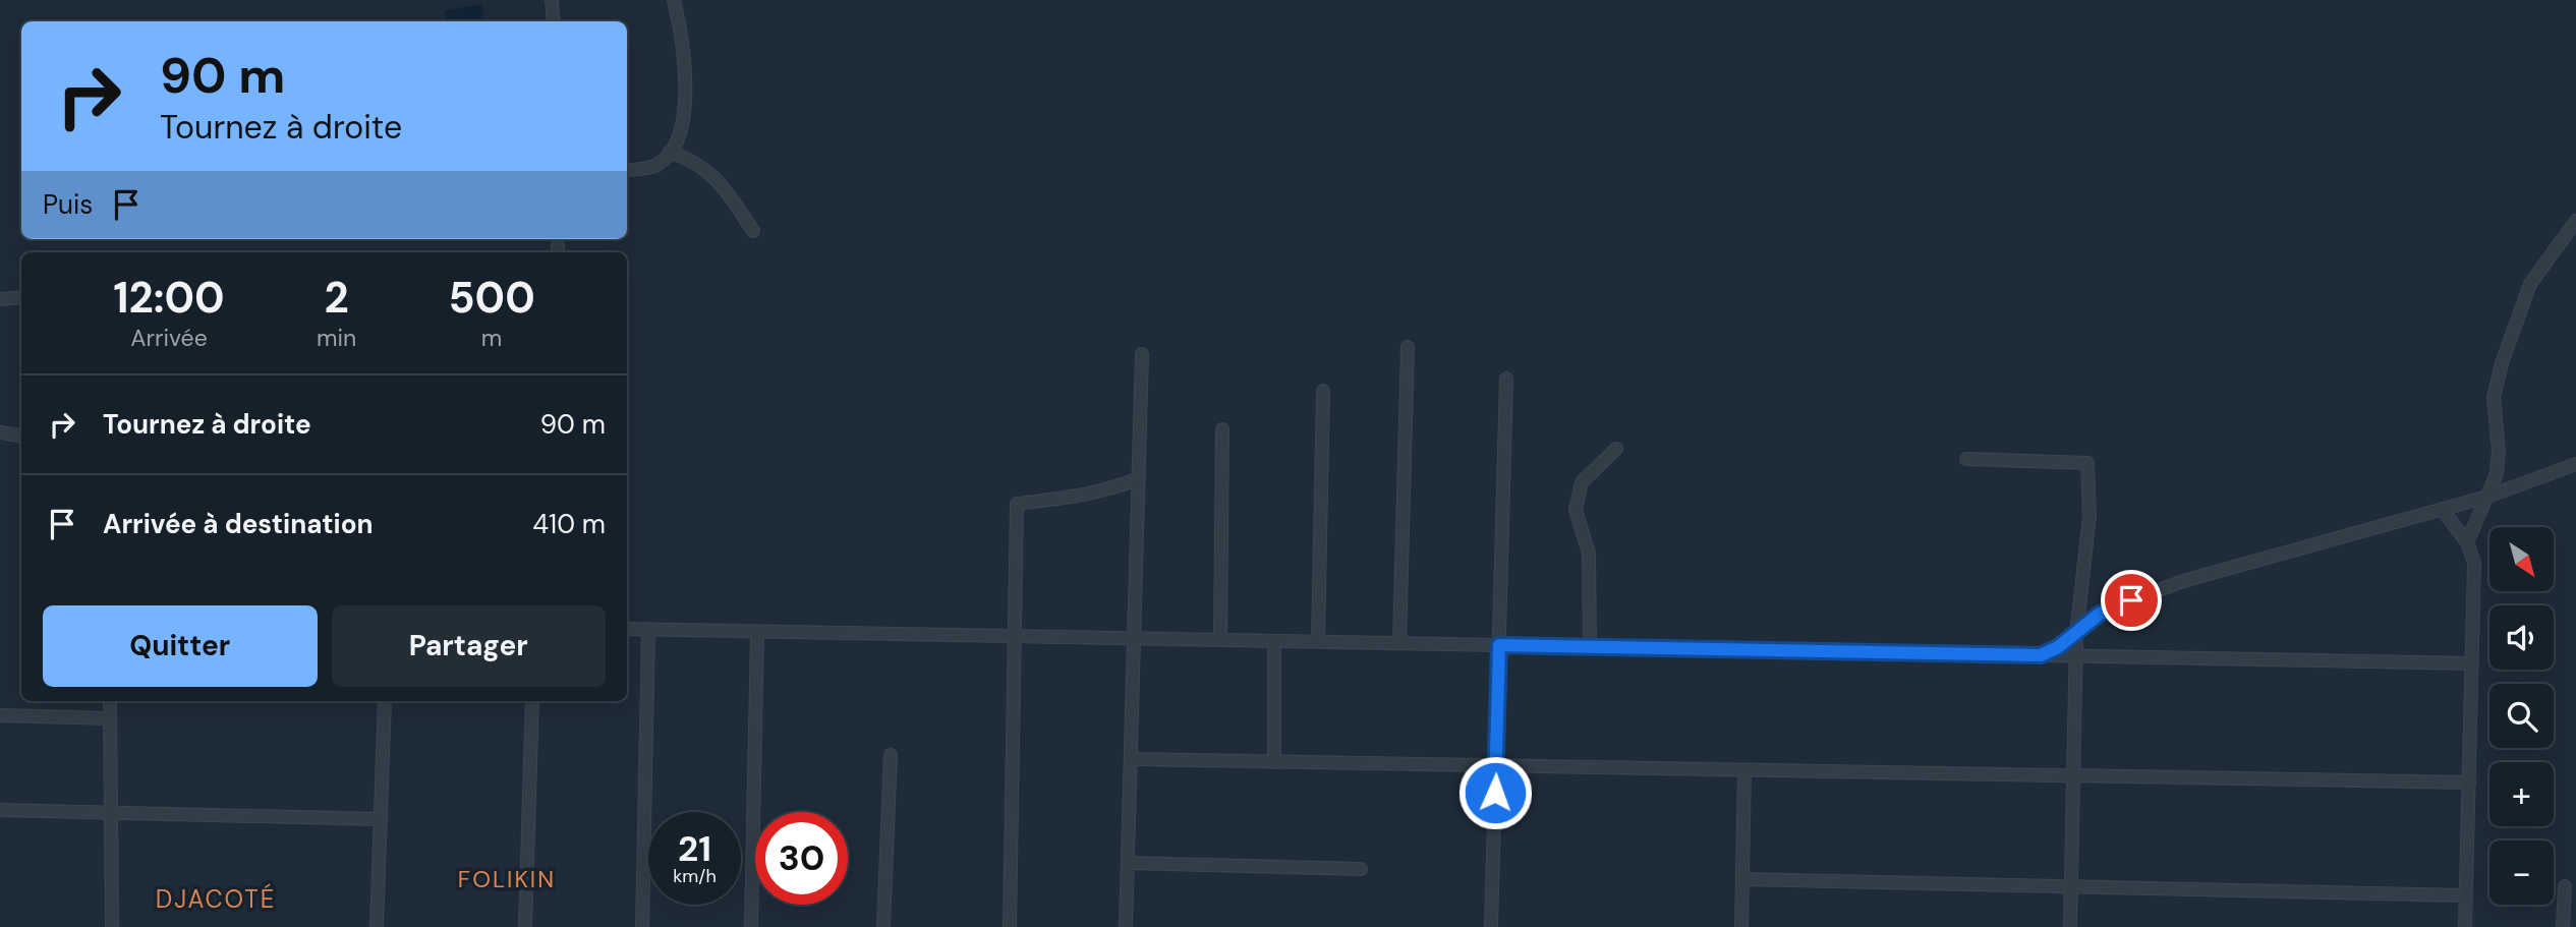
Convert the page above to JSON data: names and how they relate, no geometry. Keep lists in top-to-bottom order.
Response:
{
  "districts": ["FOLIKIN", "DJACOTÉ"],
  "north": "bottom right",
  "page": {
    "turn": ["90 m", "Tournez à droite"],
    "then": "Puis",
    "eta": [
      "12:00",
      "Arrivée",
      "2",
      "min",
      "500",
      "m"
    ],
    "list": [
      {
        "name": "Tournez à droite",
        "value": "90 m"
      },
      {
        "name": "Arrivée à destination",
        "value": "410 m"
      }
    ],
    "map_buttons": ["+", "−"],
    "buttons": ["Quitter", "Partager"],
    "speed": "21 km/h",
    "limit": "30"
  }
}
